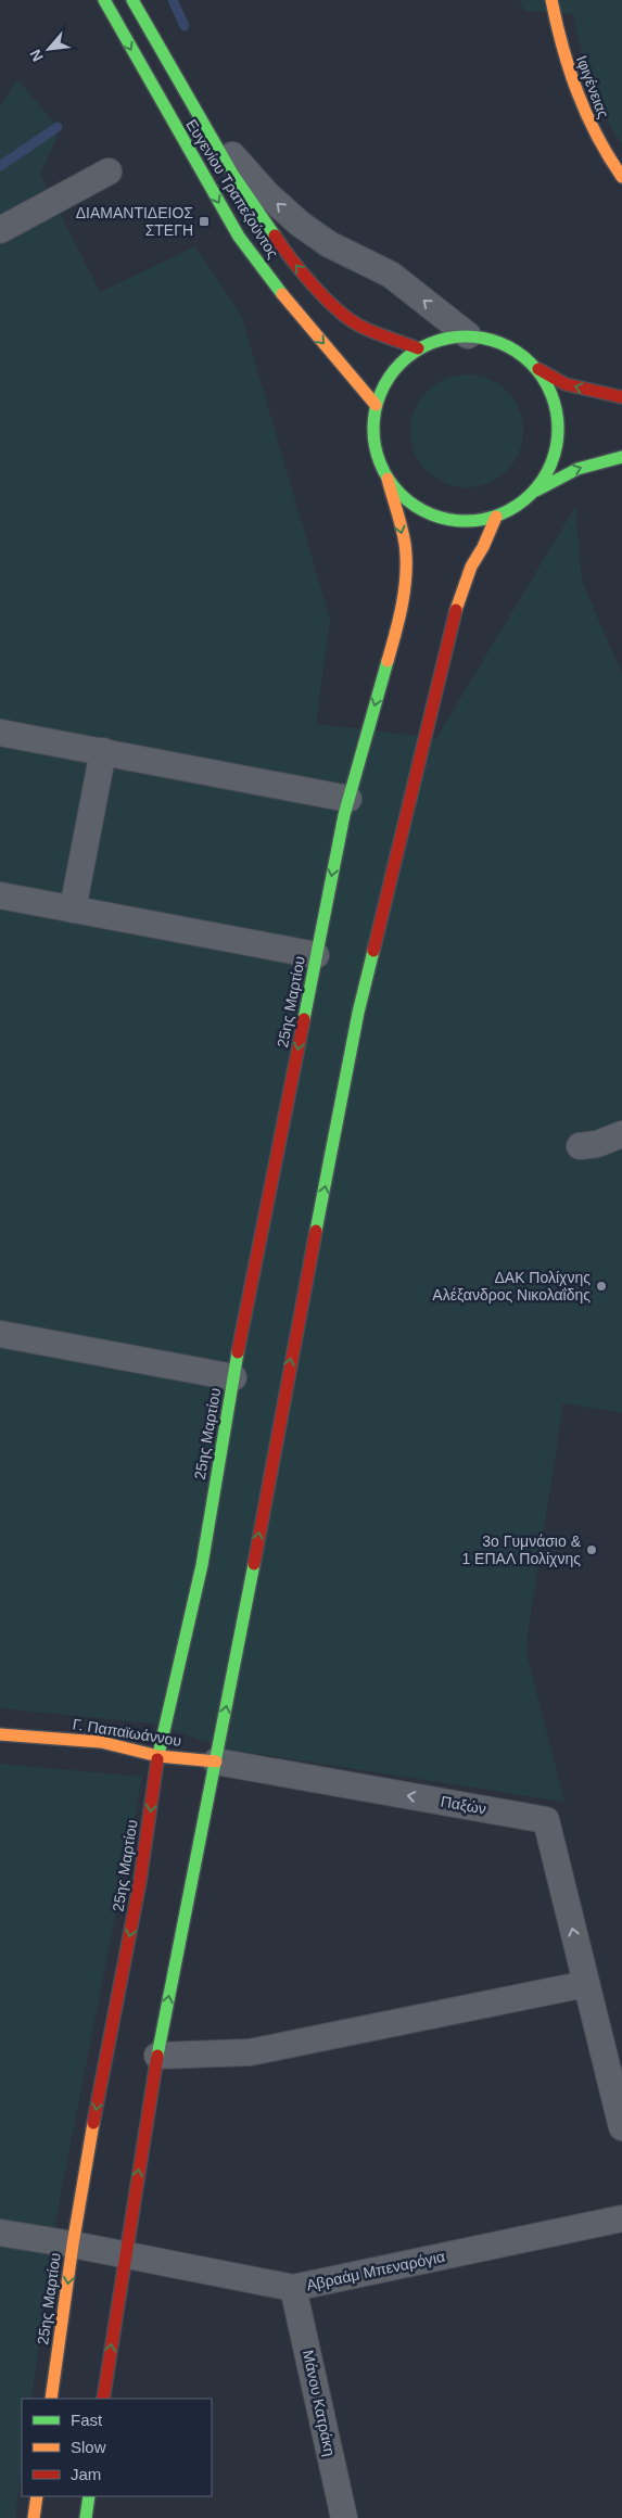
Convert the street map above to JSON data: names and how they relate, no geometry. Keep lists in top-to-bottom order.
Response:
{
  "streets": {
    "street": [
      "Ιφιγένειας",
      "Ευγενίου Τραπεζούντος",
      "25ης Μαρτίου",
      "Γ. Παπαϊωάννου",
      "Παξών",
      "Αβραάμ Μπεναρόγια",
      "Μάνου Κατράκη"
    ]
  },
  "crossings": [
    ["Ευγενίου Τραπεζούντος", "25ης Μαρτίου"],
    ["25ης Μαρτίου", "Γ. Παπαϊωάννου"],
    ["25ης Μαρτίου", "Αβραάμ Μπεναρόγια"],
    ["Γ. Παπαϊωάννου", "Παξών"],
    ["Αβραάμ Μπεναρόγια", "Μάνου Κατράκη"]
  ],
  "one_way": ["Παξών"],
  "places": {
    "transit": ["ΔΙΑΜΑΝΤΙΔΕΙΟΣ ΣΤΕΓΗ"],
    "other": ["ΔΑΚ Πολίχνης Αλέξανδρος Νικολαΐδης", "3ο Γυμνάσιο & 1 ΕΠΑΛ Πολίχνης"]
  },
  "legend": ["Fast", "Slow", "Jam"],
  "north": "bottom left"
}
